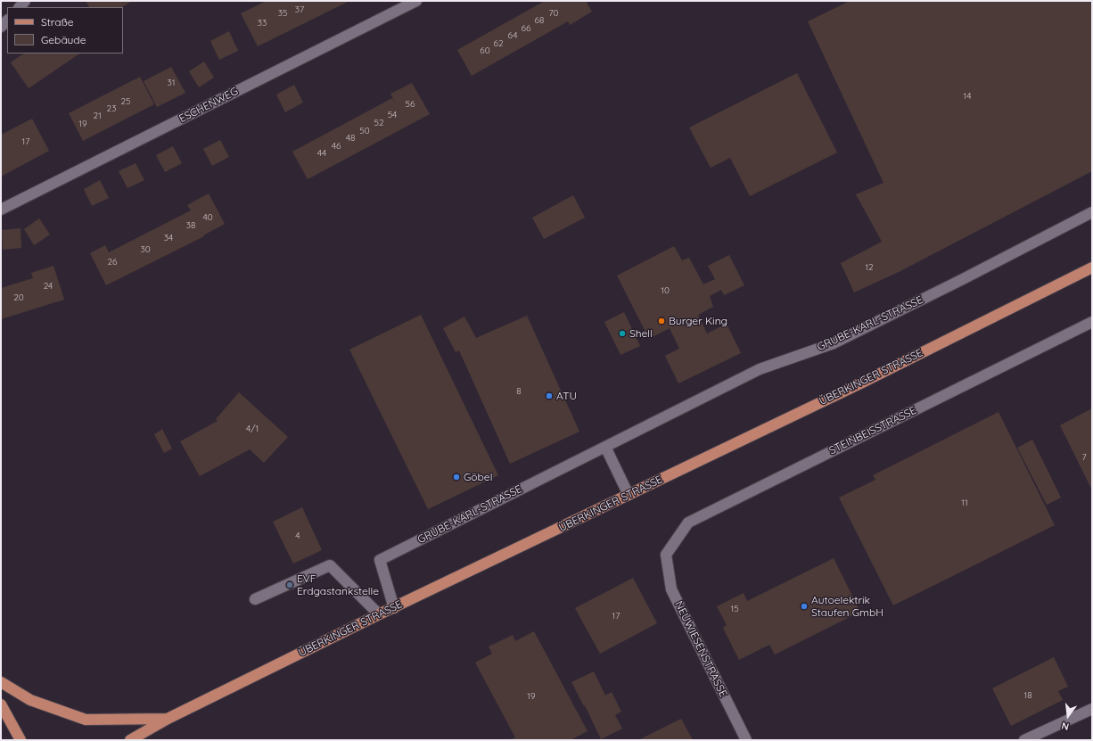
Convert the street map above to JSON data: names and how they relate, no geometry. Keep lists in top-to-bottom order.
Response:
{
  "streets": {
    "main road": ["ÜBERKINGER STRASSE"],
    "street": [
      "ESCHENWEG",
      "GRUBE-KARL-STRASSE",
      "STEINBEISSTRASSE",
      "NEUWIESENSTRASSE"
    ]
  },
  "crossings": [
    ["GRUBE-KARL-STRASSE", "ÜBERKINGER STRASSE"],
    ["STEINBEISSTRASSE", "NEUWIESENSTRASSE"]
  ],
  "places": [
    "Burger King",
    "Shell",
    "ATU",
    "Göbel",
    "EVF Erdgastankstelle",
    "Autoelektrik Staufen GmbH"
  ],
  "house_numbers": [
    "37",
    "35",
    "70",
    "68",
    "33",
    "66",
    "64",
    "62",
    "60",
    "31",
    "14",
    "25",
    "56",
    "23",
    "54",
    "21",
    "52",
    "19",
    "50",
    "48",
    "17",
    "46",
    "44",
    "40",
    "38",
    "34",
    "30",
    "26",
    "12",
    "24",
    "10",
    "20",
    "8",
    "4/1",
    "7",
    "11",
    "4",
    "15",
    "17",
    "18",
    "19"
  ],
  "legend": ["Straße", "Gebäude"],
  "north": "bottom"
}
